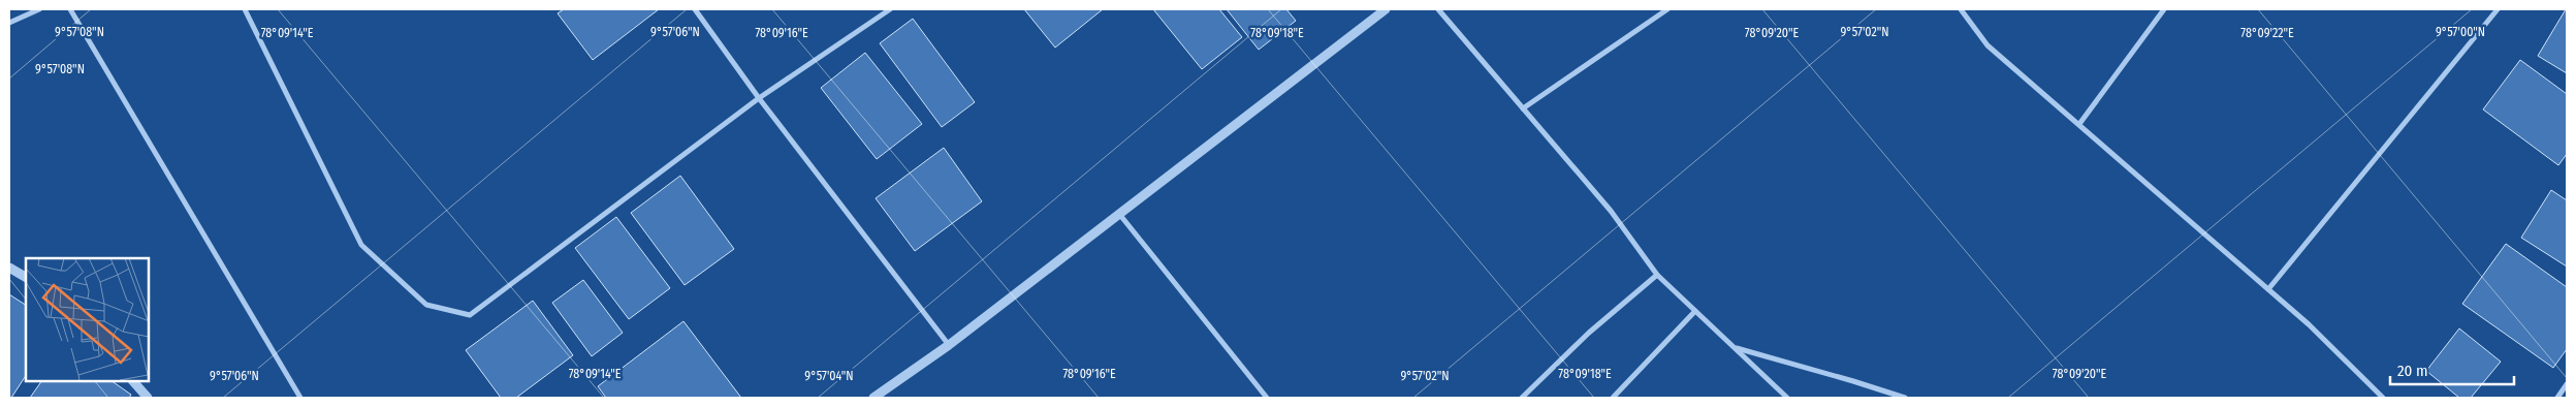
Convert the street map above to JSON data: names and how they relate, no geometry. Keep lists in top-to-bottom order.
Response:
{
  "scale_bar": "20 m",
  "coordinates": [
    "9°57'08\"N",
    "9°57'06\"N",
    "9°57'02\"N",
    "9°57'00\"N",
    "78°09'14\"E",
    "78°09'16\"E",
    "78°09'18\"E",
    "78°09'20\"E",
    "78°09'22\"E",
    "9°57'04\"N"
  ]
}
